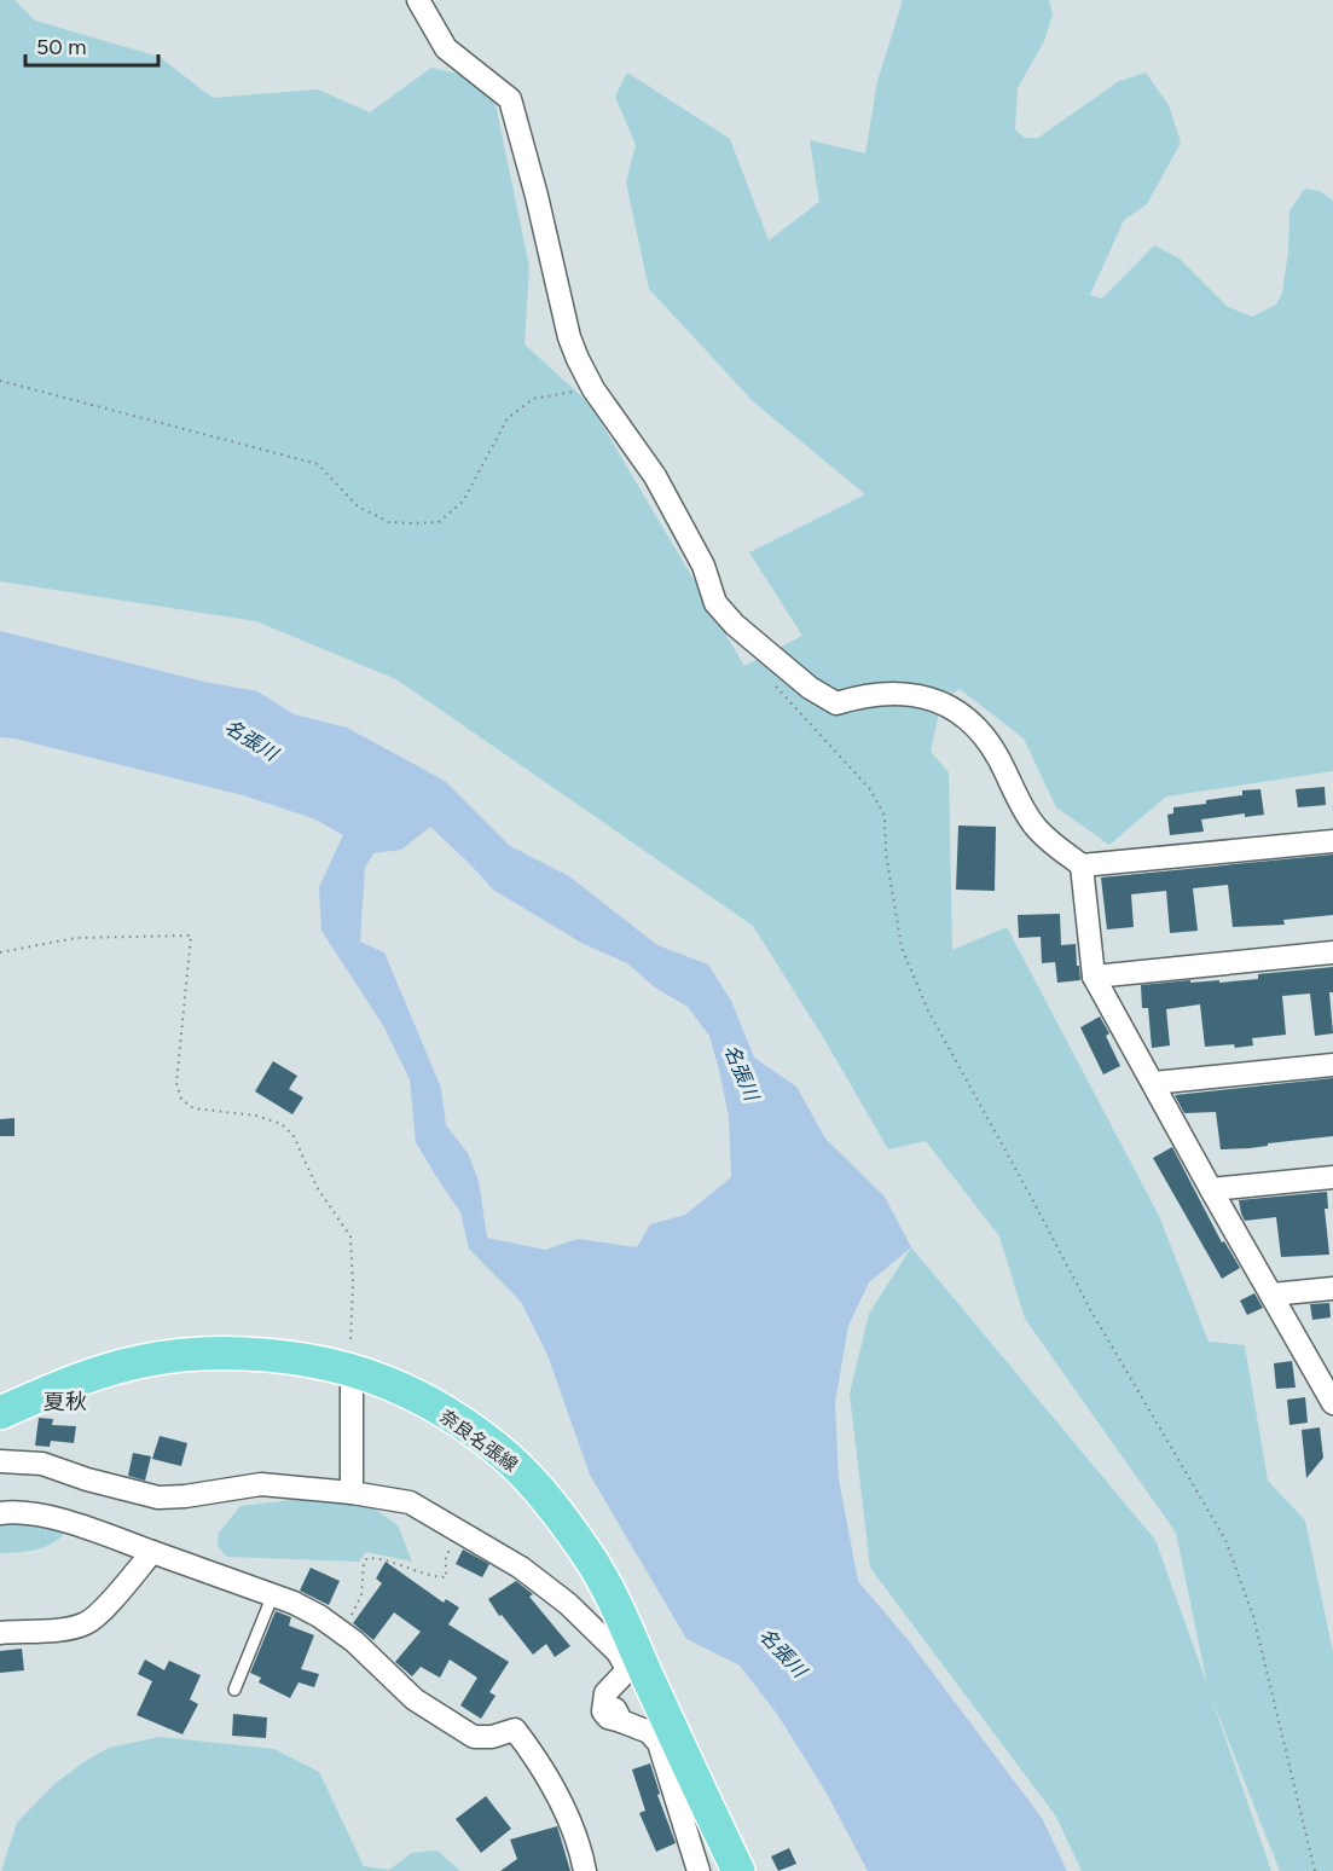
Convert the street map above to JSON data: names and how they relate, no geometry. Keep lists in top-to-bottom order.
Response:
{
  "streets": {
    "main road": ["奈良名張線"]
  },
  "districts": ["夏秋"],
  "water": ["名張川"],
  "scale_bar": "50 m"
}
